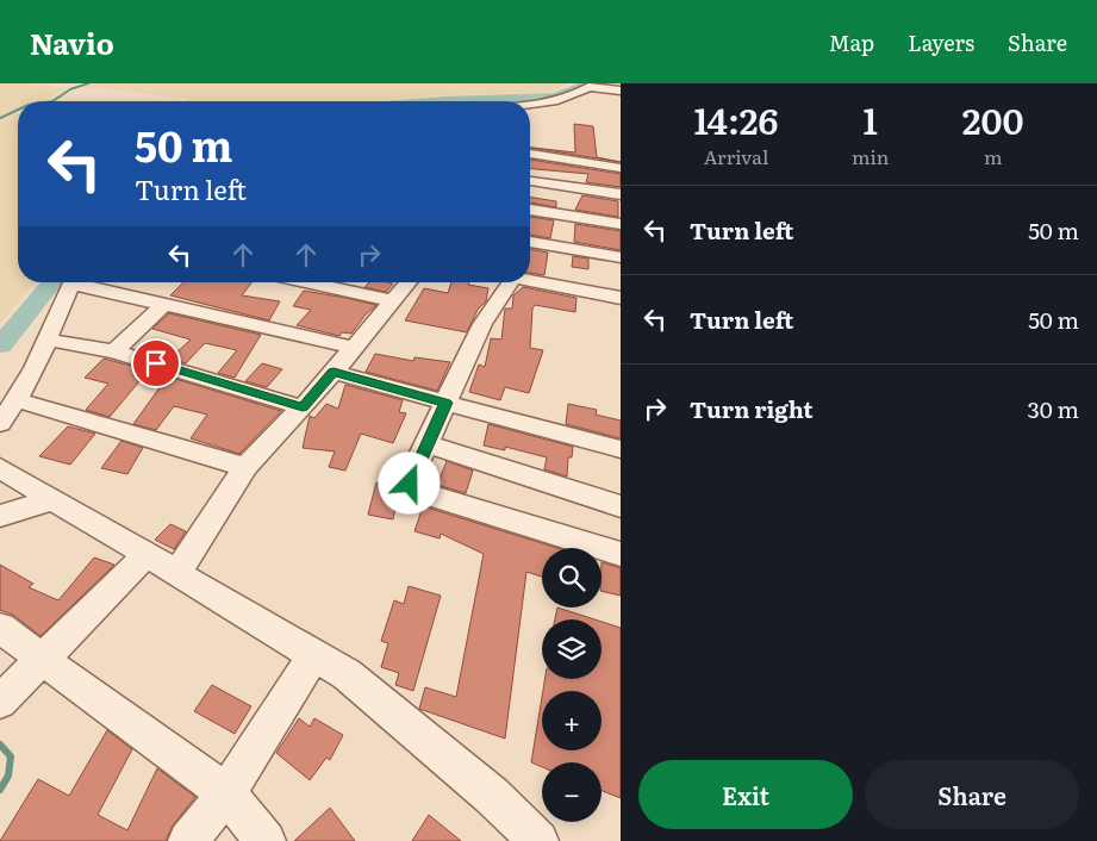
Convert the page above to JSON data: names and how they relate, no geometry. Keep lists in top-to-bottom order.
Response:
{
  "page": {
    "header": "Navio",
    "nav": ["Map", "Layers", "Share"],
    "eta": [
      "14:26",
      "Arrival",
      "1",
      "min",
      "200",
      "m"
    ],
    "turn": ["50 m", "Turn left"],
    "list": [
      {
        "name": "Turn left",
        "value": "50 m"
      },
      {
        "name": "Turn left",
        "value": "50 m"
      },
      {
        "name": "Turn right",
        "value": "30 m"
      }
    ],
    "map_buttons": ["+", "−"],
    "buttons": ["Exit", "Share"]
  }
}
